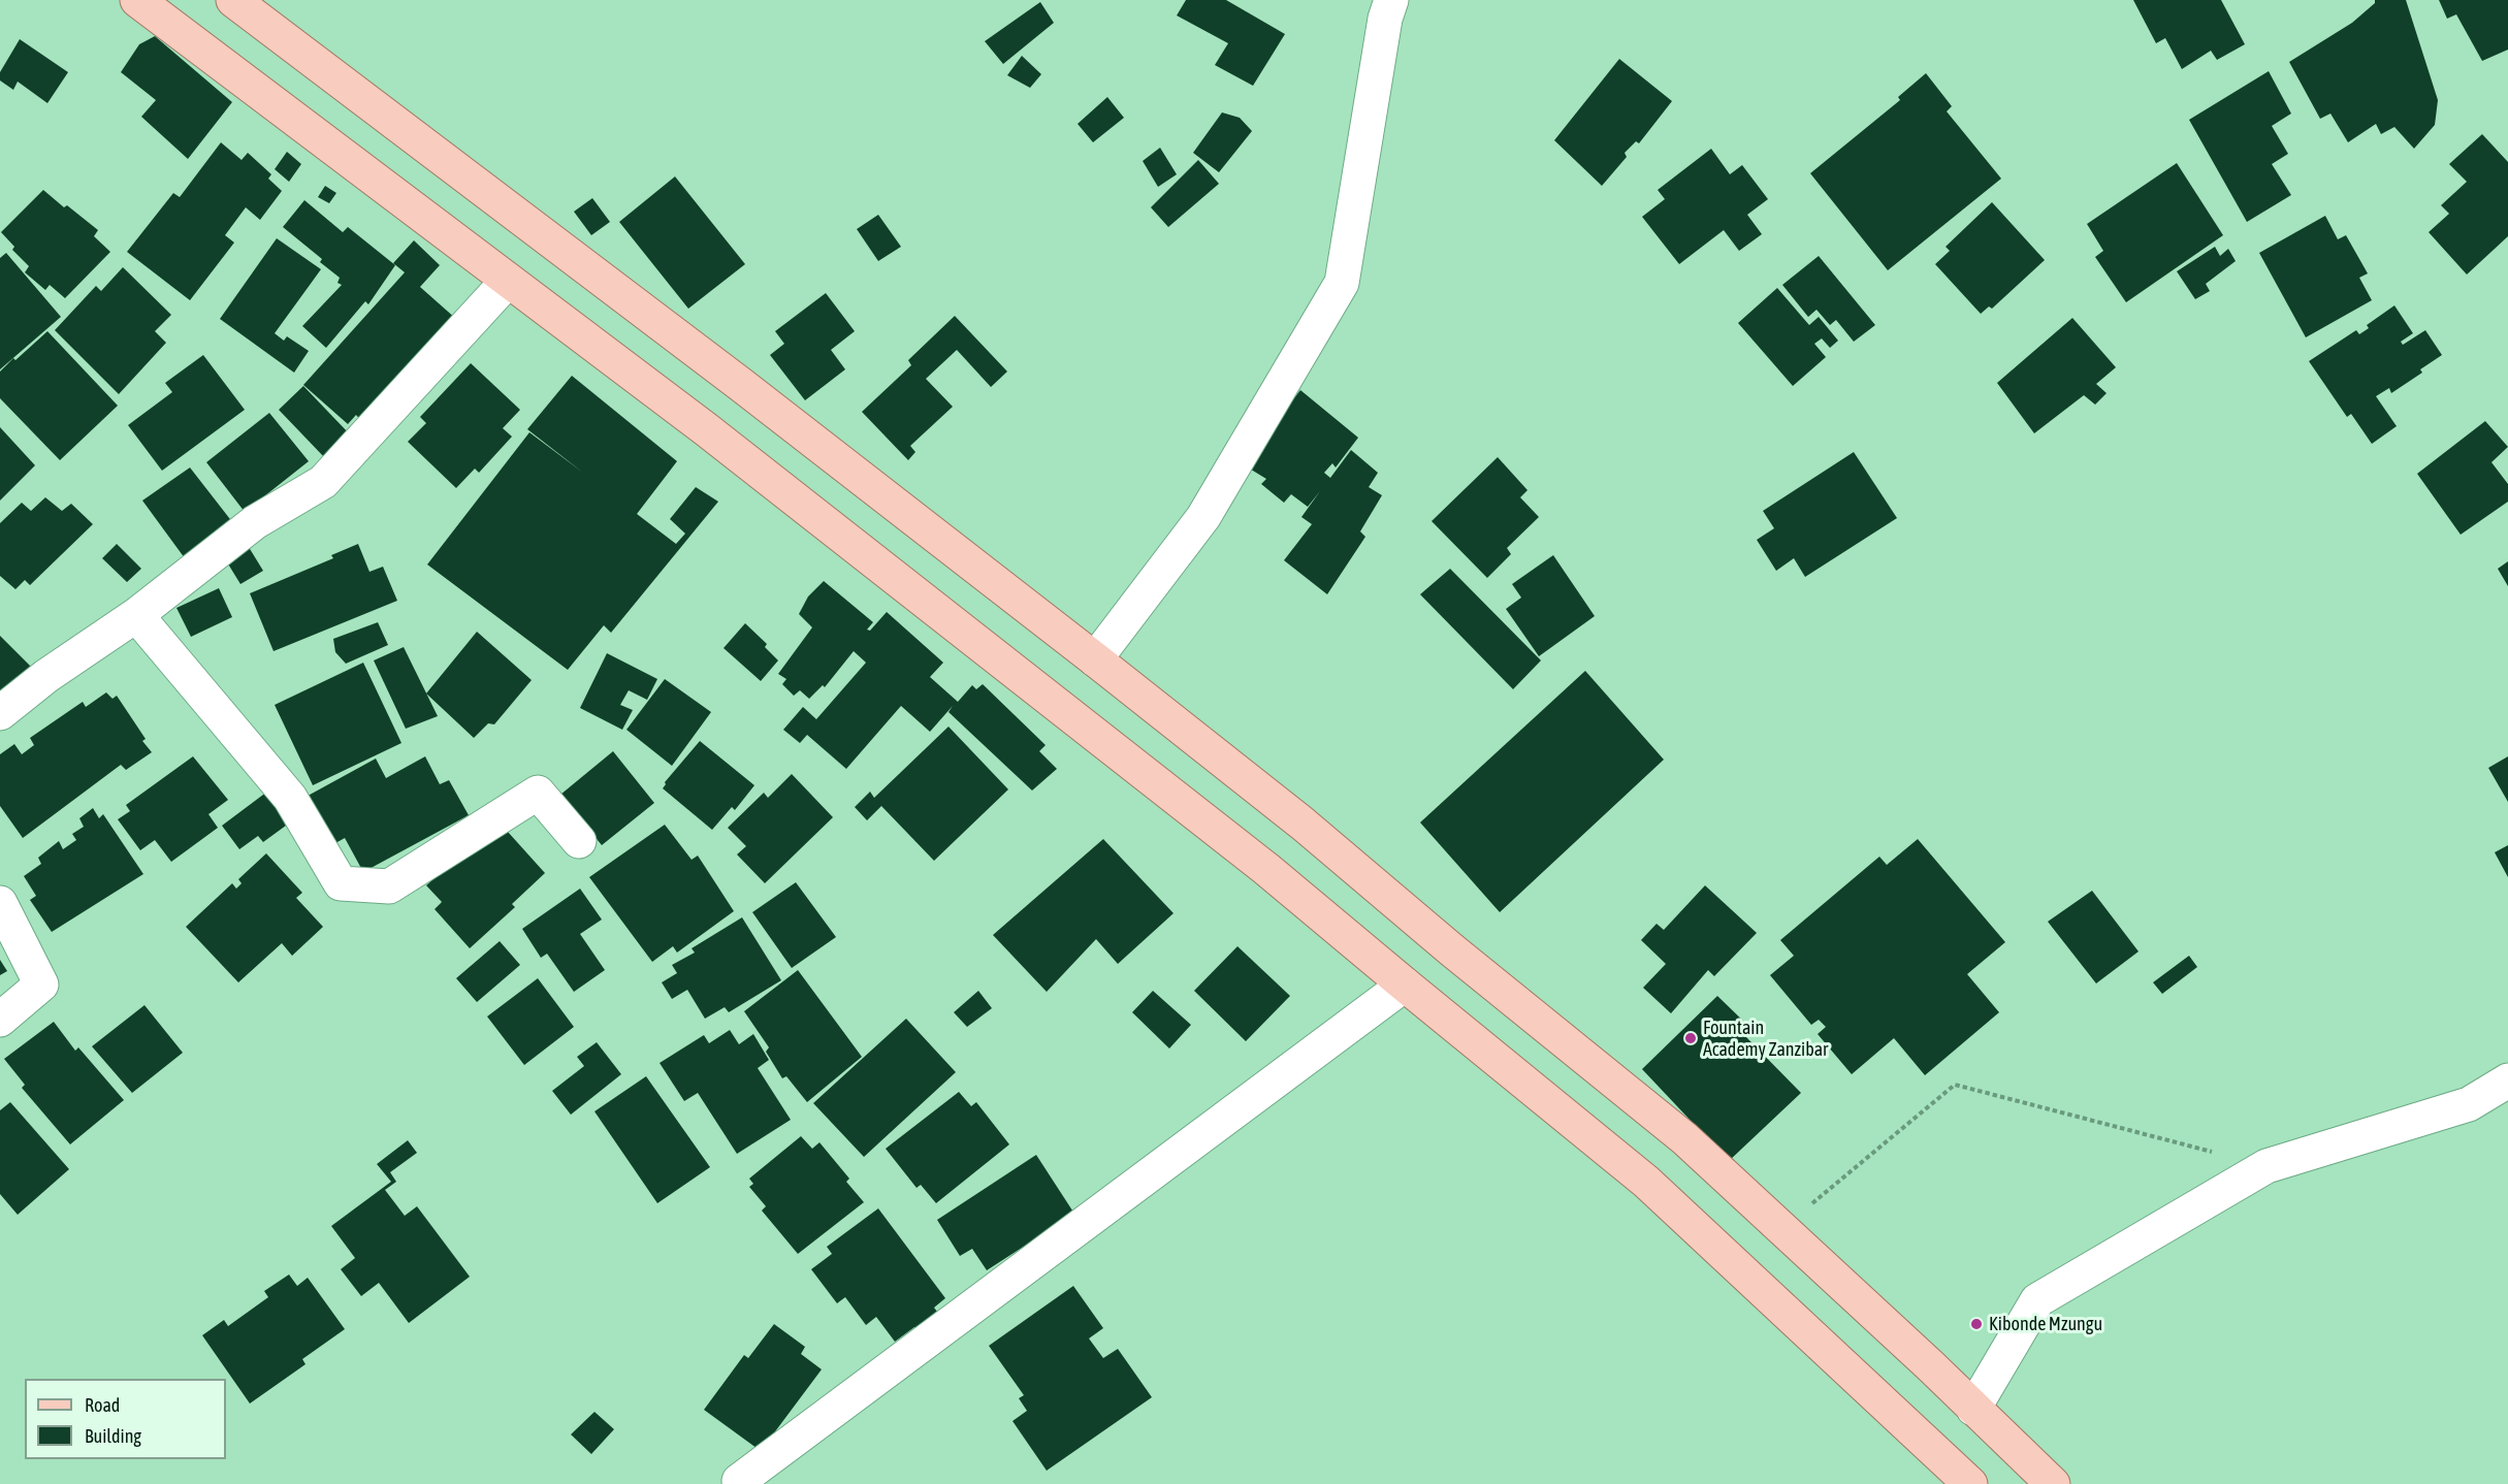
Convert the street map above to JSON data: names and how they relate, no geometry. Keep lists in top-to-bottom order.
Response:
{
  "places": ["Fountain Academy Zanzibar", "Kibonde Mzungu"],
  "legend": ["Road", "Building"]
}
